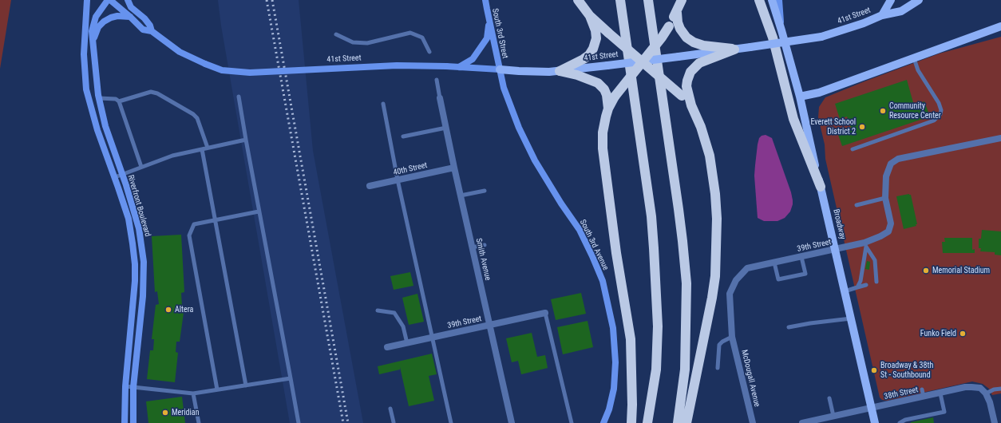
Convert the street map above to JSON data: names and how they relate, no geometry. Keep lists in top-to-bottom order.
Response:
{
  "streets": {
    "main road": ["41st Street", "Broadway"],
    "street": [
      "South 3rd Street",
      "40th Street",
      "Riverfront Boulevard",
      "South 3rd Avenue",
      "39th Street",
      "Smith Avenue",
      "McDougall Avenue",
      "38th Street"
    ]
  },
  "crossings": [
    ["41st Street", "South 3rd Street"],
    ["41st Street", "South 3rd Avenue"],
    ["South 3rd Street", "South 3rd Avenue"],
    ["40th Street", "Smith Avenue"],
    ["Broadway", "39th Street"],
    ["Broadway", "38th Street"],
    ["39th Street", "Smith Avenue"],
    ["39th Street", "McDougall Avenue"]
  ],
  "places": [
    "Community Resource Center",
    "Everett School District 2",
    "Memorial Stadium",
    "Altera",
    "Funko Field",
    "Broadway & 38th St - Southbound",
    "Meridian"
  ]
}
